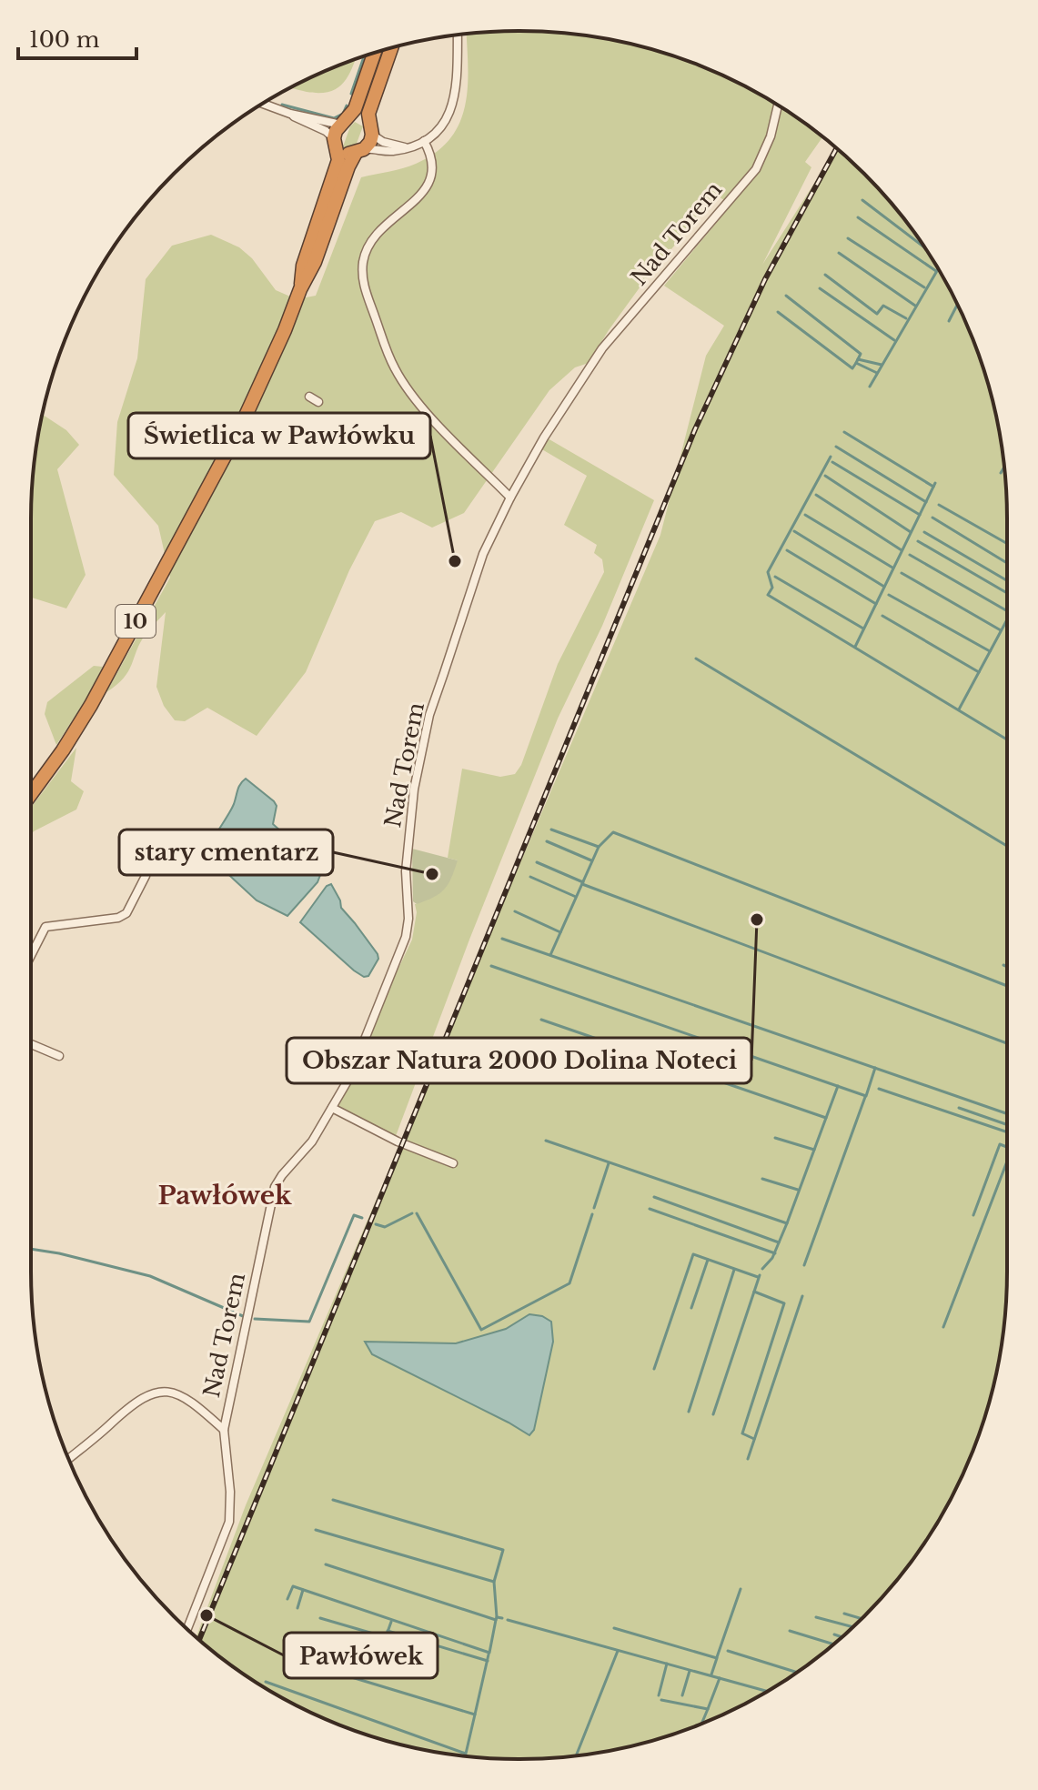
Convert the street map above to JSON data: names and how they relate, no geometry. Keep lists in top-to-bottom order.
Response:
{
  "streets": {
    "highway": ["10"],
    "street": ["Nad Torem"]
  },
  "districts": ["Pawłówek"],
  "places": [
    "Świetlica w Pawłówku",
    "stary cmentarz",
    "Obszar Natura 2000 Dolina Noteci",
    "Pawłówek"
  ],
  "scale_bar": "100 m"
}
